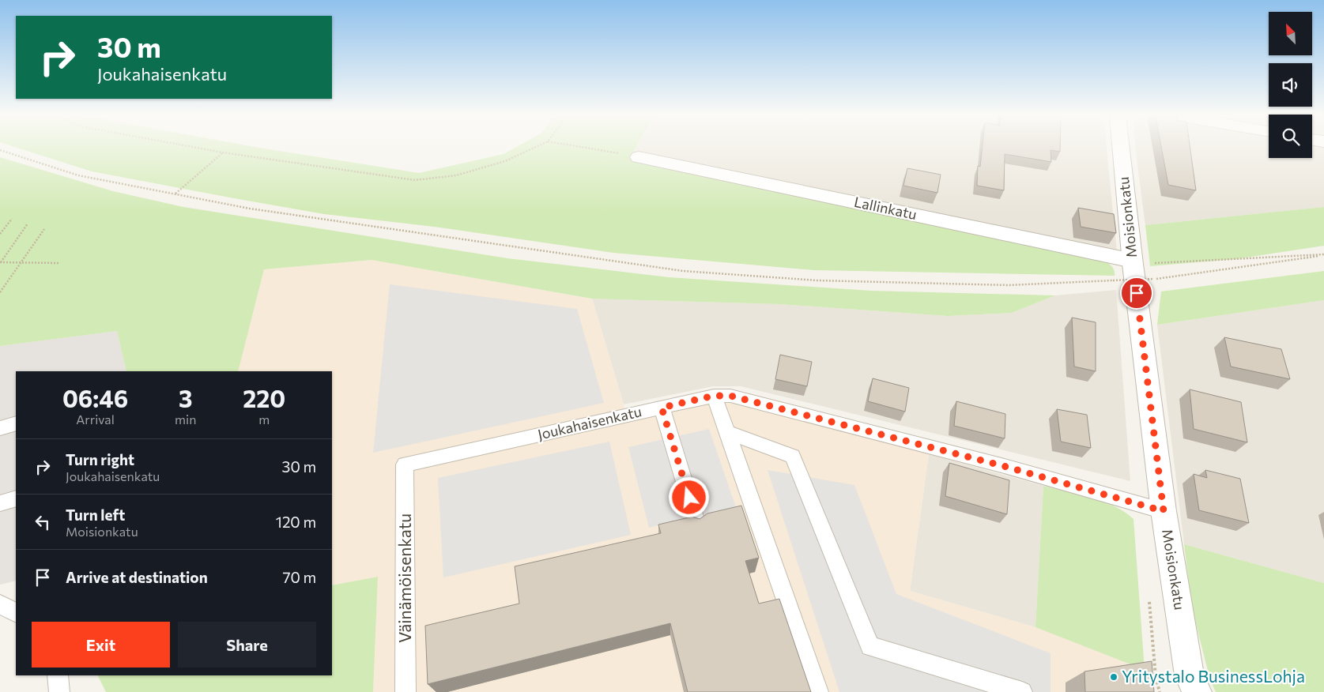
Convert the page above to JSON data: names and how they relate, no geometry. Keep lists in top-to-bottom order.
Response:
{
  "streets": {
    "street": ["Lallinkatu", "Moisionkatu"],
    "lane": ["Joukahaisenkatu", "Väinämöisenkatu"]
  },
  "crossings": [
    ["Lallinkatu", "Moisionkatu"],
    ["Moisionkatu", "Joukahaisenkatu"],
    ["Joukahaisenkatu", "Väinämöisenkatu"]
  ],
  "places": ["Yritystalo BusinessLohja"],
  "north": "top left",
  "page": {
    "turn": ["30 m", "Joukahaisenkatu"],
    "eta": [
      "06:46",
      "Arrival",
      "3",
      "min",
      "220",
      "m"
    ],
    "list": [
      {
        "name": "Turn right",
        "note": "Joukahaisenkatu",
        "value": "30 m"
      },
      {
        "name": "Turn left",
        "note": "Moisionkatu",
        "value": "120 m"
      },
      {
        "name": "Arrive at destination",
        "value": "70 m"
      }
    ],
    "buttons": ["Exit", "Share"]
  }
}
